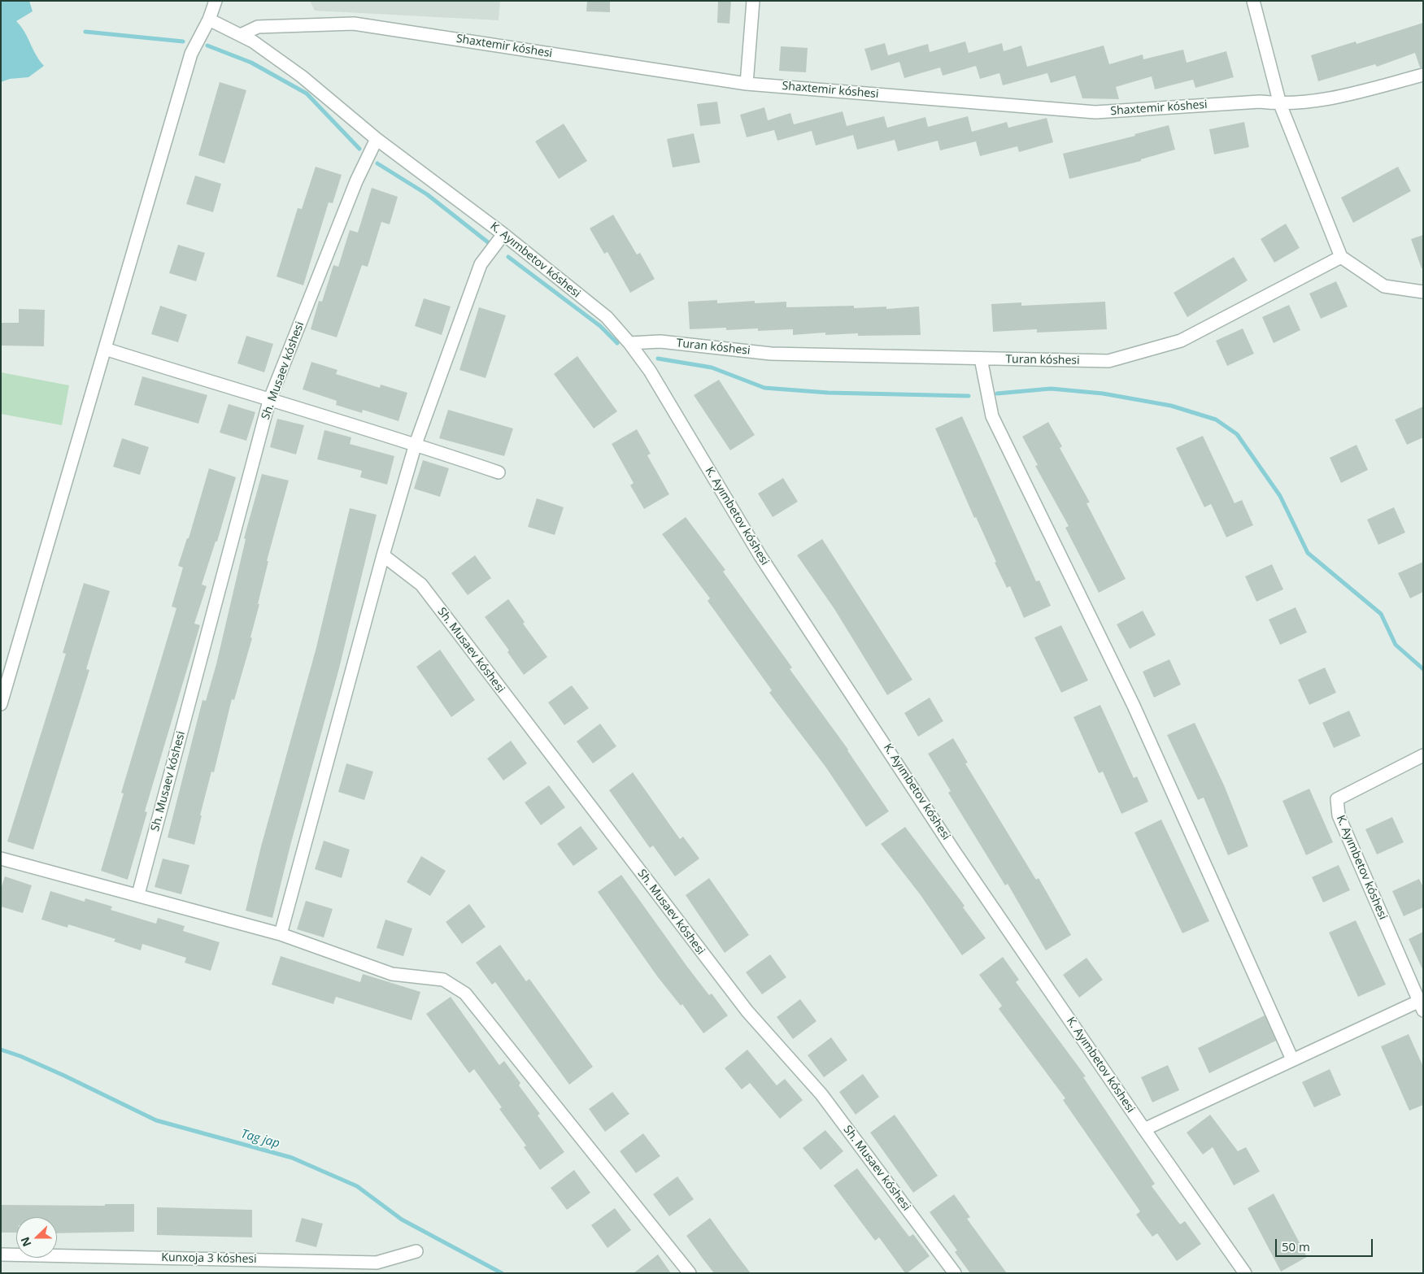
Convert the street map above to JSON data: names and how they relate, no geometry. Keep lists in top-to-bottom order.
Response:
{
  "streets": {
    "street": [
      "Shaxtemir kóshesi",
      "K. Ayımbetov kóshesi",
      "Turan kóshesi",
      "Sh. Musaev kóshesi",
      "Kunxoja 3 kóshesi"
    ]
  },
  "crossings": [
    ["Shaxtemir kóshesi", "K. Ayımbetov kóshesi"],
    ["K. Ayımbetov kóshesi", "Turan kóshesi"],
    ["K. Ayımbetov kóshesi", "Sh. Musaev kóshesi"]
  ],
  "water": ["Tag jap"],
  "scale_bar": "50 m",
  "north": "left"
}
